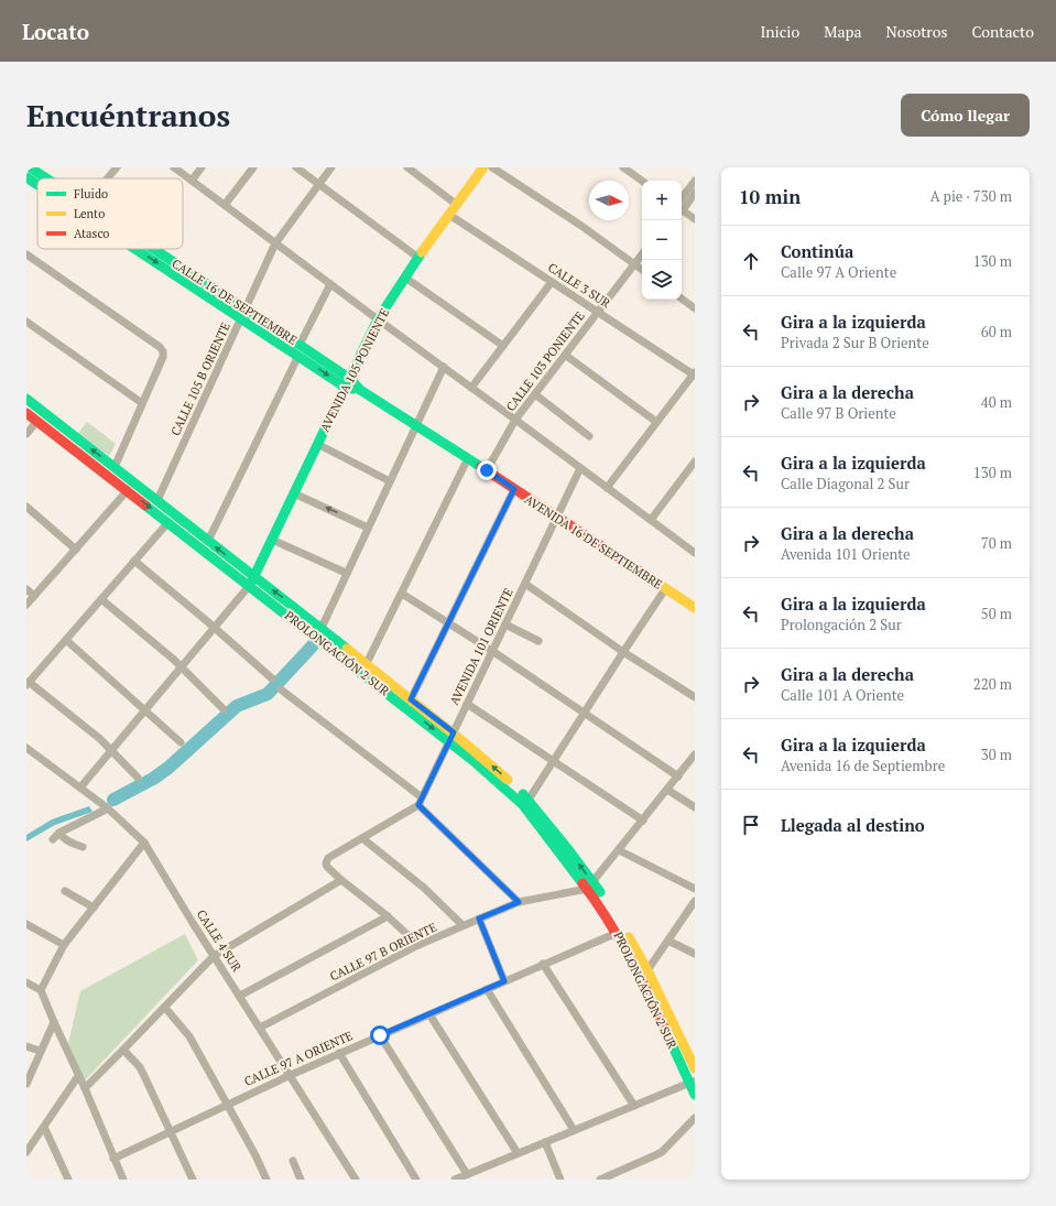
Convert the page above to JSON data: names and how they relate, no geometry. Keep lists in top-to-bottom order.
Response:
{
  "streets": {
    "street": [
      "CALLE 3 SUR",
      "CALLE 16 DE SEPTIEMBRE",
      "CALLE 103 PONIENTE",
      "AVENIDA 105 PONIENTE",
      "CALLE 105 B ORIENTE",
      "AVENIDA 16 DE SEPTIEMBRE",
      "AVENIDA 101 ORIENTE",
      "PROLONGACIÓN 2 SUR",
      "CALLE 4 SUR",
      "CALLE 97 B ORIENTE",
      "CALLE 97 A ORIENTE"
    ]
  },
  "crossings": [
    ["CALLE 3 SUR", "CALLE 103 PONIENTE"],
    ["CALLE 3 SUR", "AVENIDA 105 PONIENTE"],
    ["CALLE 16 DE SEPTIEMBRE", "AVENIDA 105 PONIENTE"],
    ["CALLE 16 DE SEPTIEMBRE", "CALLE 105 B ORIENTE"],
    ["CALLE 16 DE SEPTIEMBRE", "AVENIDA 16 DE SEPTIEMBRE"],
    ["CALLE 103 PONIENTE", "AVENIDA 16 DE SEPTIEMBRE"],
    ["AVENIDA 105 PONIENTE", "AVENIDA 16 DE SEPTIEMBRE"],
    ["AVENIDA 105 PONIENTE", "PROLONGACIÓN 2 SUR"],
    ["CALLE 105 B ORIENTE", "PROLONGACIÓN 2 SUR"],
    ["AVENIDA 16 DE SEPTIEMBRE", "AVENIDA 101 ORIENTE"],
    ["AVENIDA 101 ORIENTE", "PROLONGACIÓN 2 SUR"],
    ["PROLONGACIÓN 2 SUR", "CALLE 97 B ORIENTE"],
    ["PROLONGACIÓN 2 SUR", "CALLE 97 A ORIENTE"],
    ["CALLE 4 SUR", "CALLE 97 B ORIENTE"],
    ["CALLE 4 SUR", "CALLE 97 A ORIENTE"]
  ],
  "legend": ["Fluido", "Lento", "Atasco"],
  "north": "right",
  "page": {
    "header": "Locato",
    "nav": [
      "Inicio",
      "Mapa",
      "Nosotros",
      "Contacto"
    ],
    "buttons": "Cómo llegar",
    "title": "Encuéntranos",
    "heading": ["10 min", "A pie · 730 m"],
    "map_buttons": ["+", "−"],
    "list": [
      ["Continúa", "Calle 97 A Oriente", "130 m"],
      ["Gira a la izquierda", "Privada 2 Sur B Oriente", "60 m"],
      ["Gira a la derecha", "Calle 97 B Oriente", "40 m"],
      ["Gira a la izquierda", "Calle Diagonal 2 Sur", "130 m"],
      ["Gira a la derecha", "Avenida 101 Oriente", "70 m"],
      ["Gira a la izquierda", "Prolongación 2 Sur", "50 m"],
      ["Gira a la derecha", "Calle 101 A Oriente", "220 m"],
      ["Gira a la izquierda", "Avenida 16 de Septiembre", "30 m"],
      "Llegada al destino"
    ]
  }
}
